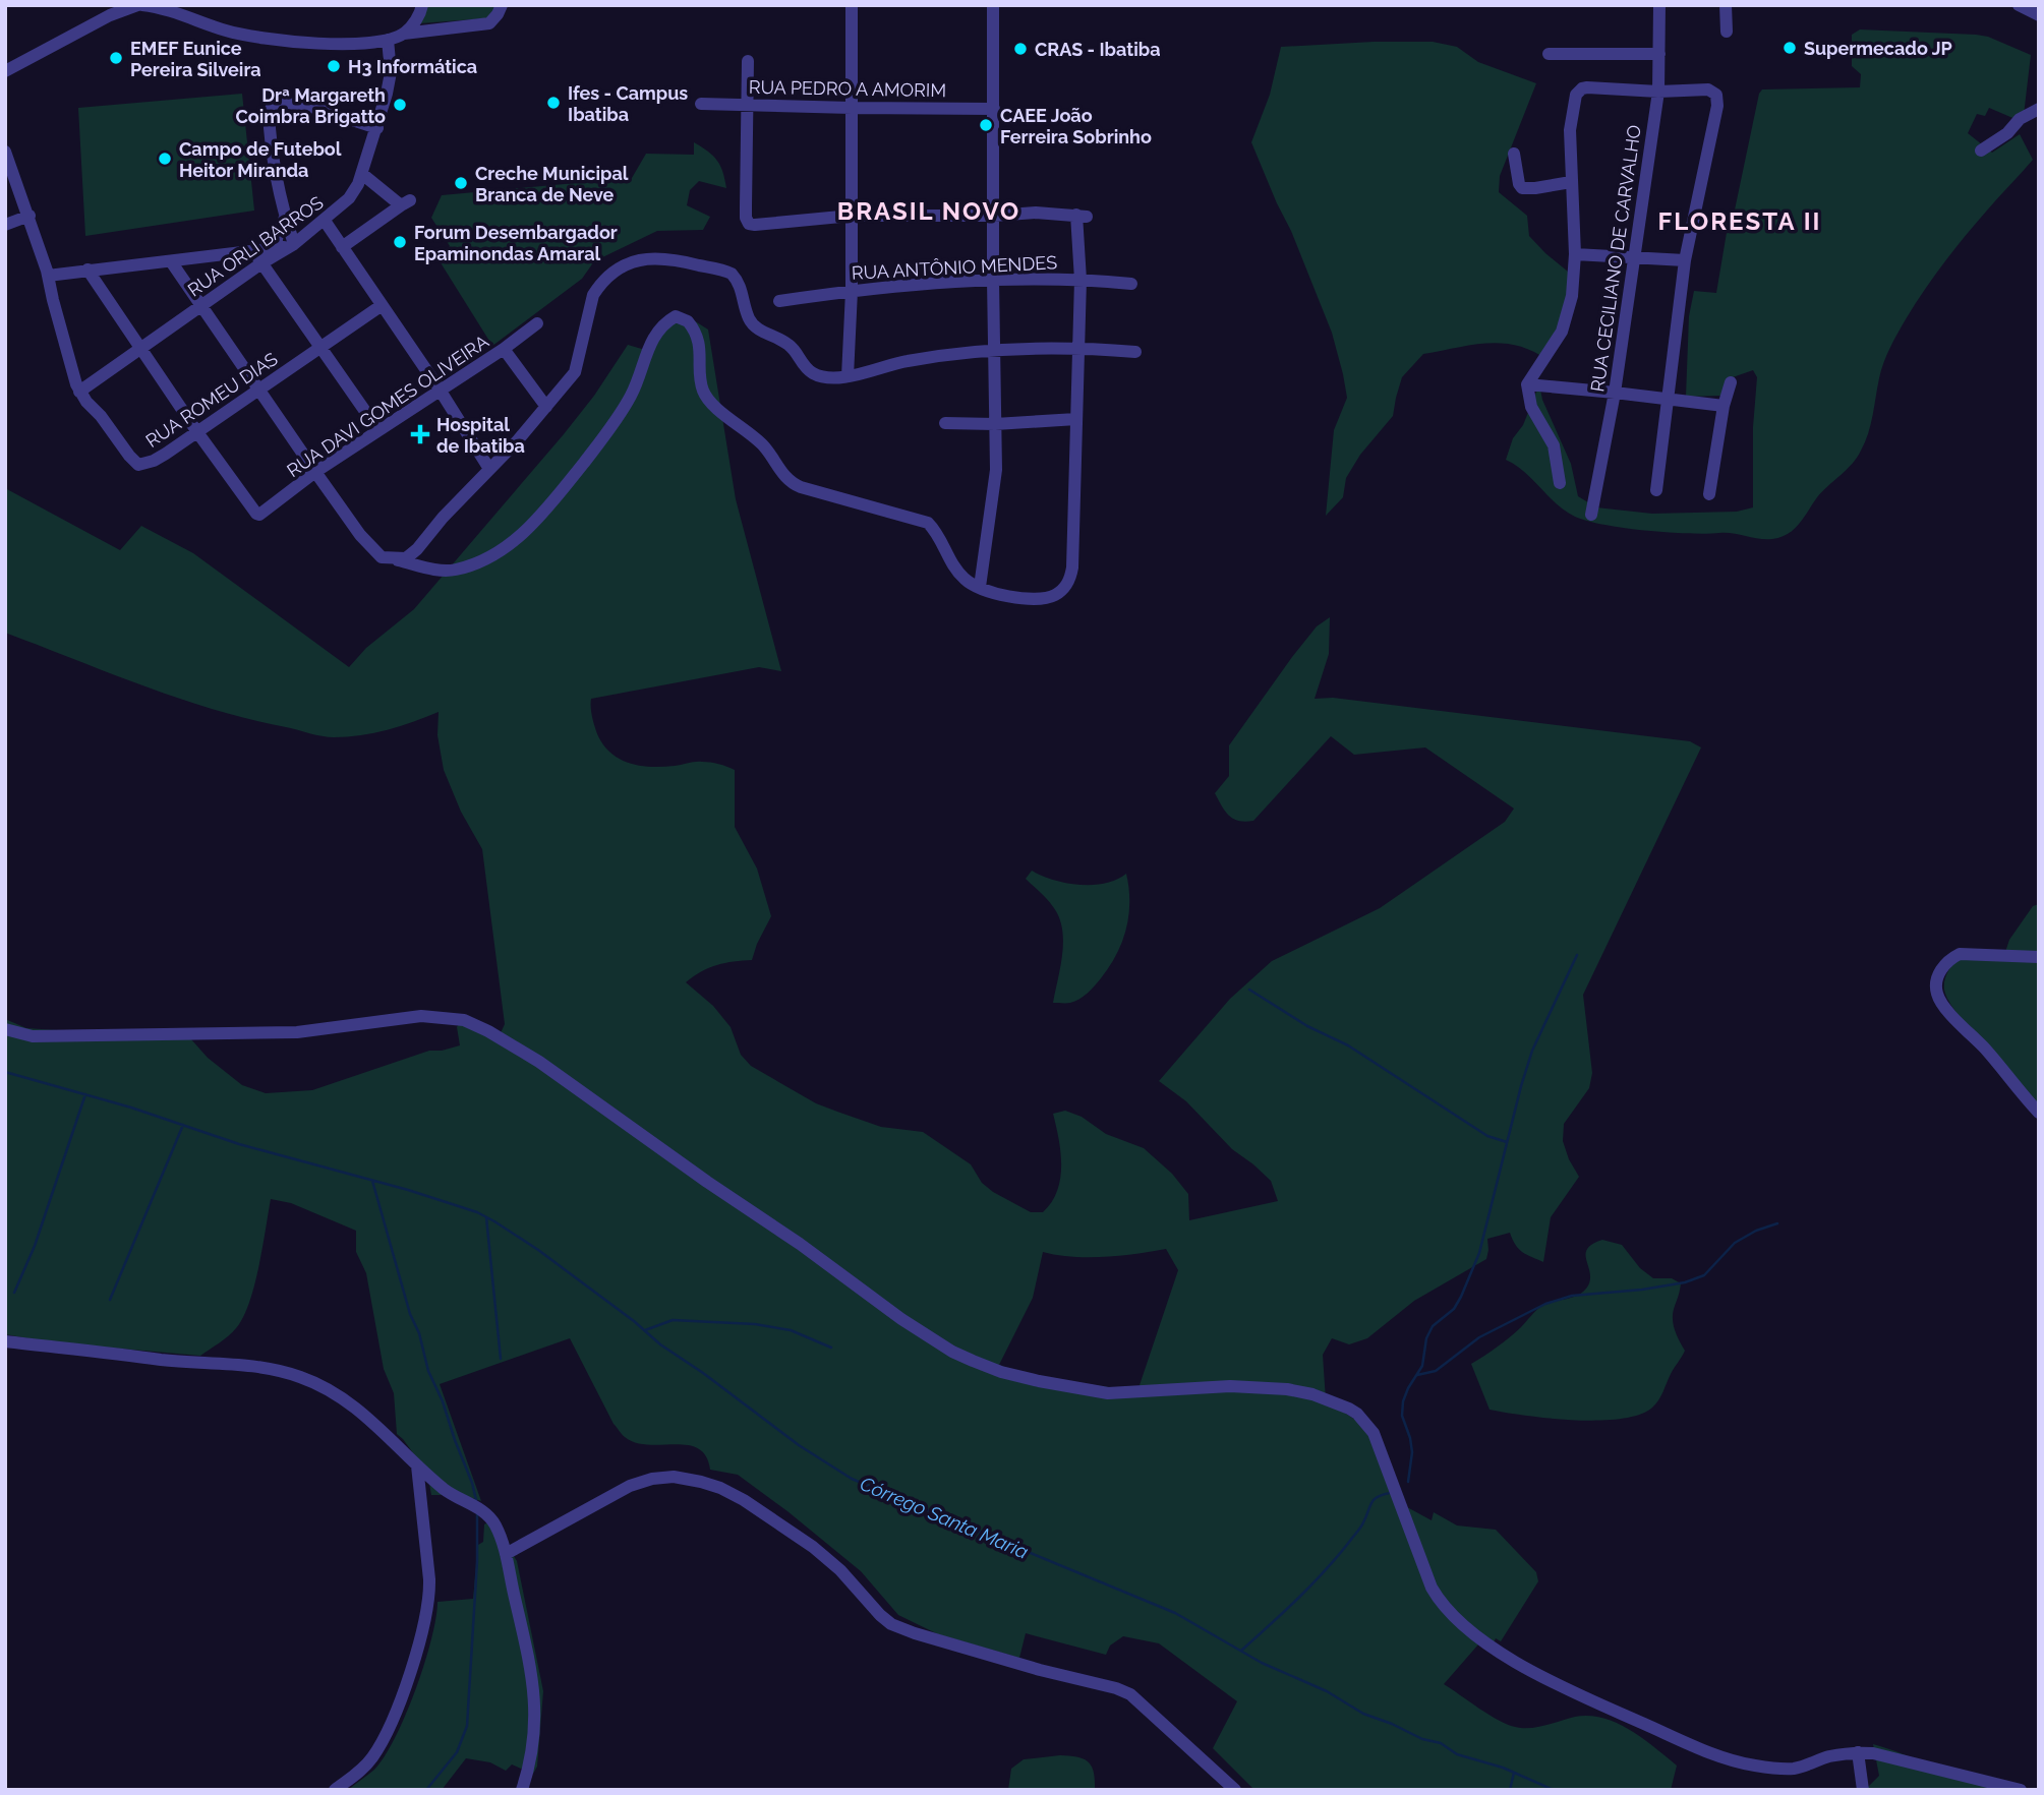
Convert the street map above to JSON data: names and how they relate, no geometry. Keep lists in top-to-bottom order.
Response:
{
  "streets": {
    "street": [
      "RUA PEDRO A AMORIM",
      "RUA ORLI BARROS",
      "RUA CECILIANO DE CARVALHO",
      "RUA ANTÔNIO MENDES",
      "RUA ROMEU DIAS",
      "RUA DAVI GOMES OLIVEIRA"
    ]
  },
  "crossings": [
    ["RUA ORLI BARROS", "RUA ROMEU DIAS"],
    ["RUA ROMEU DIAS", "RUA DAVI GOMES OLIVEIRA"]
  ],
  "districts": ["BRASIL NOVO", "FLORESTA II"],
  "water": ["Córrego Santa Maria"],
  "places": {
    "other": [
      "Supermecado JP",
      "CRAS - Ibatiba",
      "EMEF Eunice Pereira Silveira",
      "H3 Informática",
      "Ifes - Campus Ibatiba",
      "Drª Margareth Coimbra Brigatto",
      "CAEE João Ferreira Sobrinho",
      "Campo de Futebol Heitor Miranda",
      "Creche Municipal Branca de Neve",
      "Forum Desembargador Epaminondas Amaral"
    ],
    "health": ["Hospital de Ibatiba"]
  }
}
